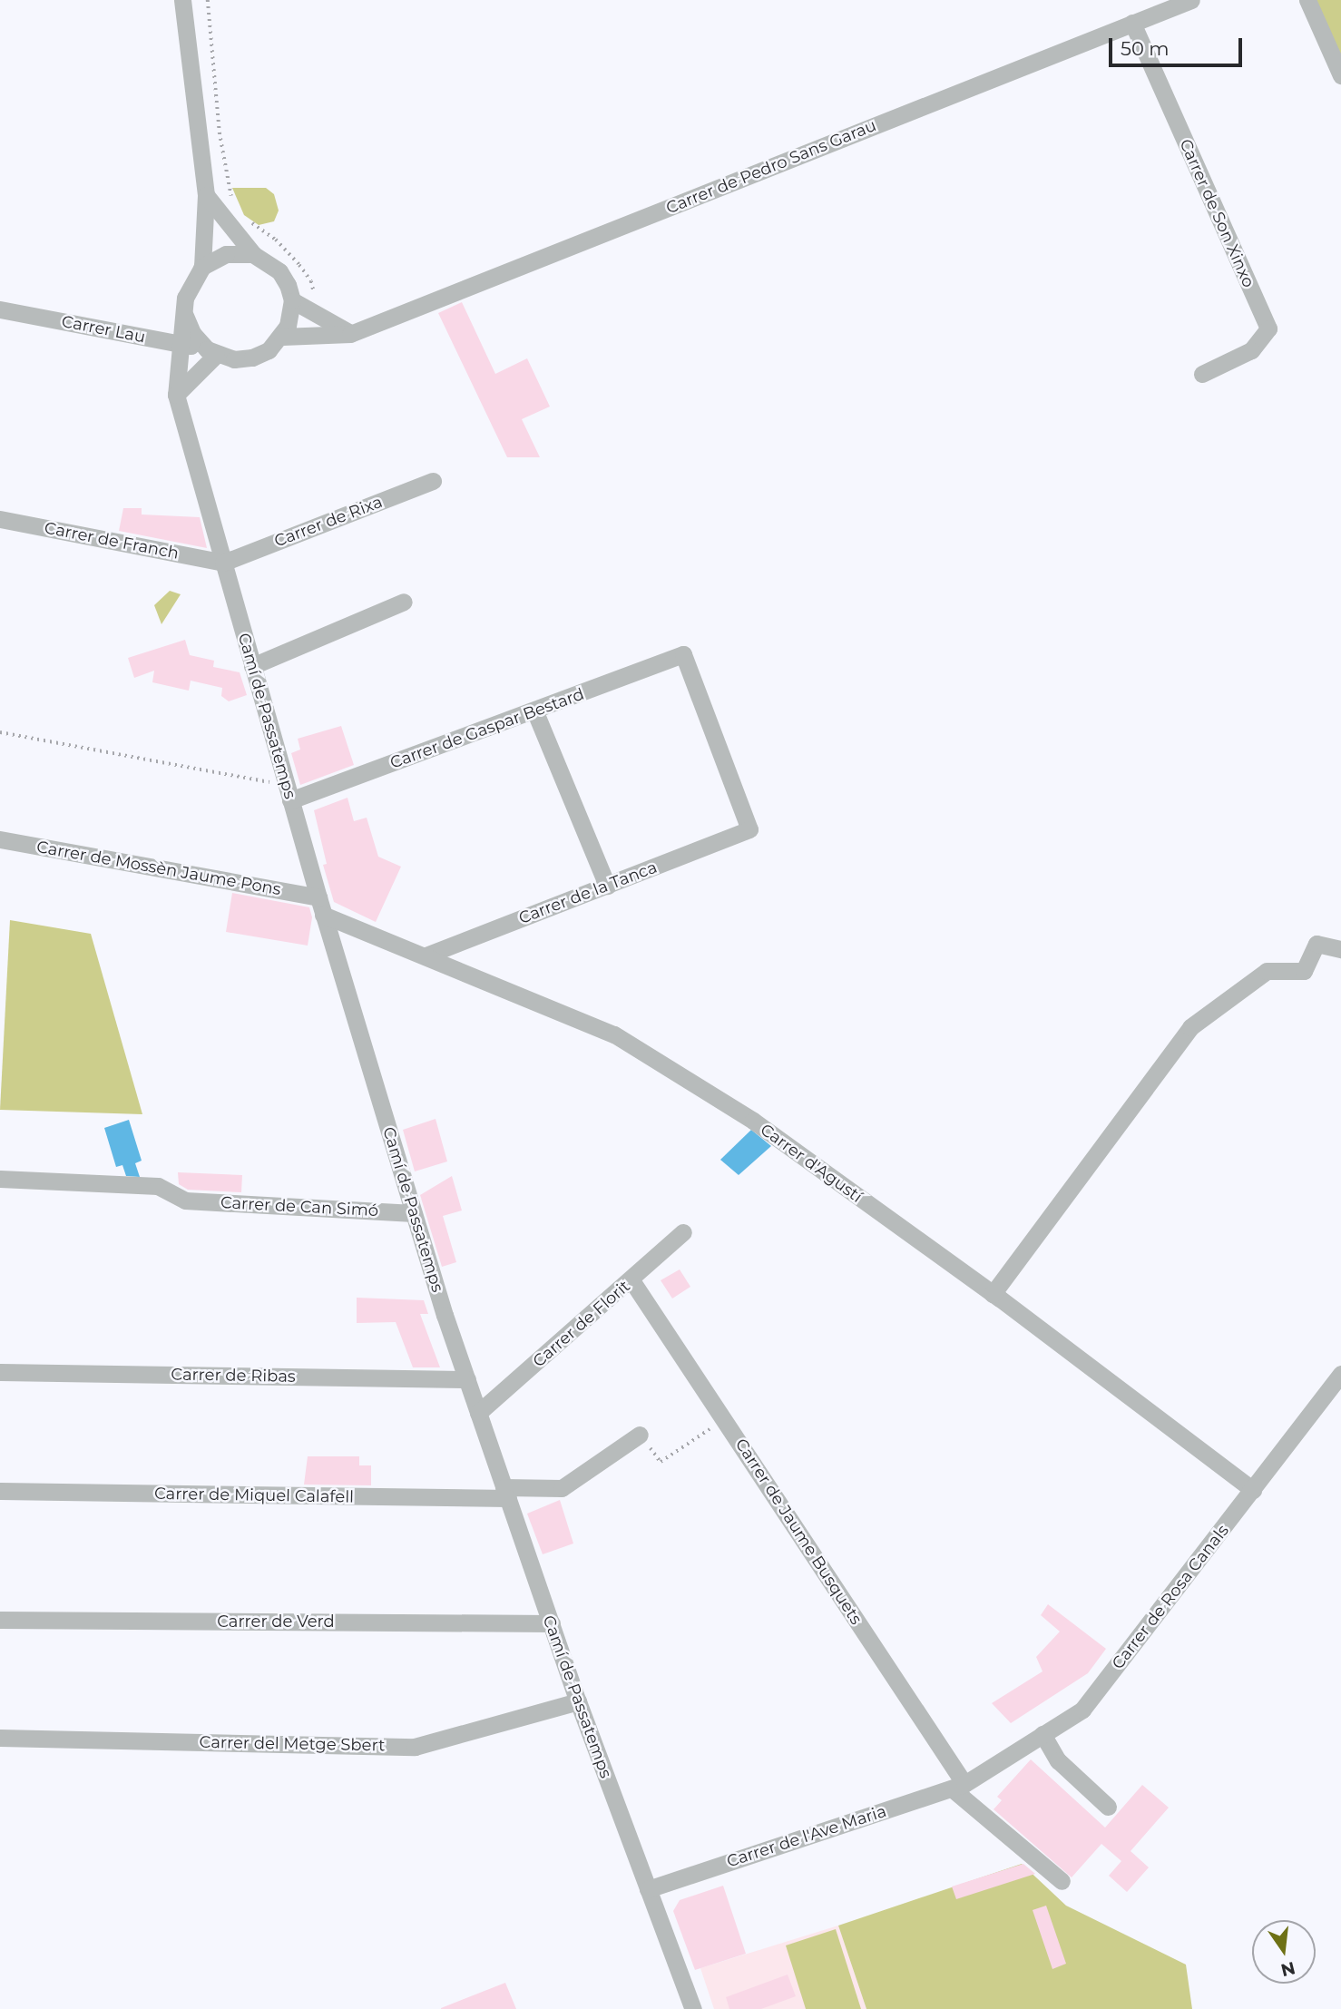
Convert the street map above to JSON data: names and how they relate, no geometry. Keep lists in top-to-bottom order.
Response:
{
  "streets": {
    "street": [
      "Carrer de Pedro Sans Garau",
      "Carrer de Son Xinxo",
      "Carrer Lau",
      "Carrer de Rixa",
      "Carrer de Franch",
      "Camí de Passatemps",
      "Carrer de Gaspar Bestard",
      "Carrer de Mossèn Jaume Pons",
      "Carrer de la Tanca",
      "Carrer d'Agustí",
      "Carrer de Can Simó",
      "Carrer de Florit",
      "Carrer de Ribas",
      "Carrer de Miquel Calafell",
      "Carrer de Jaume Busquets",
      "Carrer de Rosa Canals",
      "Carrer de Verd",
      "Carrer del Metge Sbert",
      "Carrer de l'Ave Maria"
    ]
  },
  "crossings": [
    ["Carrer de Pedro Sans Garau", "Carrer de Son Xinxo"],
    ["Carrer de Pedro Sans Garau", "Carrer Lau"],
    ["Carrer de Pedro Sans Garau", "Camí de Passatemps"],
    ["Carrer Lau", "Camí de Passatemps"],
    ["Carrer de Rixa", "Carrer de Franch"],
    ["Carrer de Rixa", "Camí de Passatemps"],
    ["Carrer de Franch", "Camí de Passatemps"],
    ["Camí de Passatemps", "Carrer de Gaspar Bestard"],
    ["Camí de Passatemps", "Carrer de Mossèn Jaume Pons"],
    ["Camí de Passatemps", "Carrer d'Agustí"],
    ["Camí de Passatemps", "Carrer de Can Simó"],
    ["Camí de Passatemps", "Carrer de Florit"],
    ["Camí de Passatemps", "Carrer de Ribas"],
    ["Camí de Passatemps", "Carrer de Miquel Calafell"],
    ["Camí de Passatemps", "Carrer de Verd"],
    ["Camí de Passatemps", "Carrer del Metge Sbert"],
    ["Camí de Passatemps", "Carrer de l'Ave Maria"],
    ["Carrer de Gaspar Bestard", "Carrer de la Tanca"],
    ["Carrer de Mossèn Jaume Pons", "Carrer d'Agustí"],
    ["Carrer de la Tanca", "Carrer d'Agustí"],
    ["Carrer d'Agustí", "Carrer de Rosa Canals"],
    ["Carrer de Florit", "Carrer de Jaume Busquets"],
    ["Carrer de Jaume Busquets", "Carrer de Rosa Canals"],
    ["Carrer de Jaume Busquets", "Carrer de l'Ave Maria"],
    ["Carrer de Rosa Canals", "Carrer de l'Ave Maria"]
  ],
  "scale_bar": "50 m",
  "north": "bottom"
}
